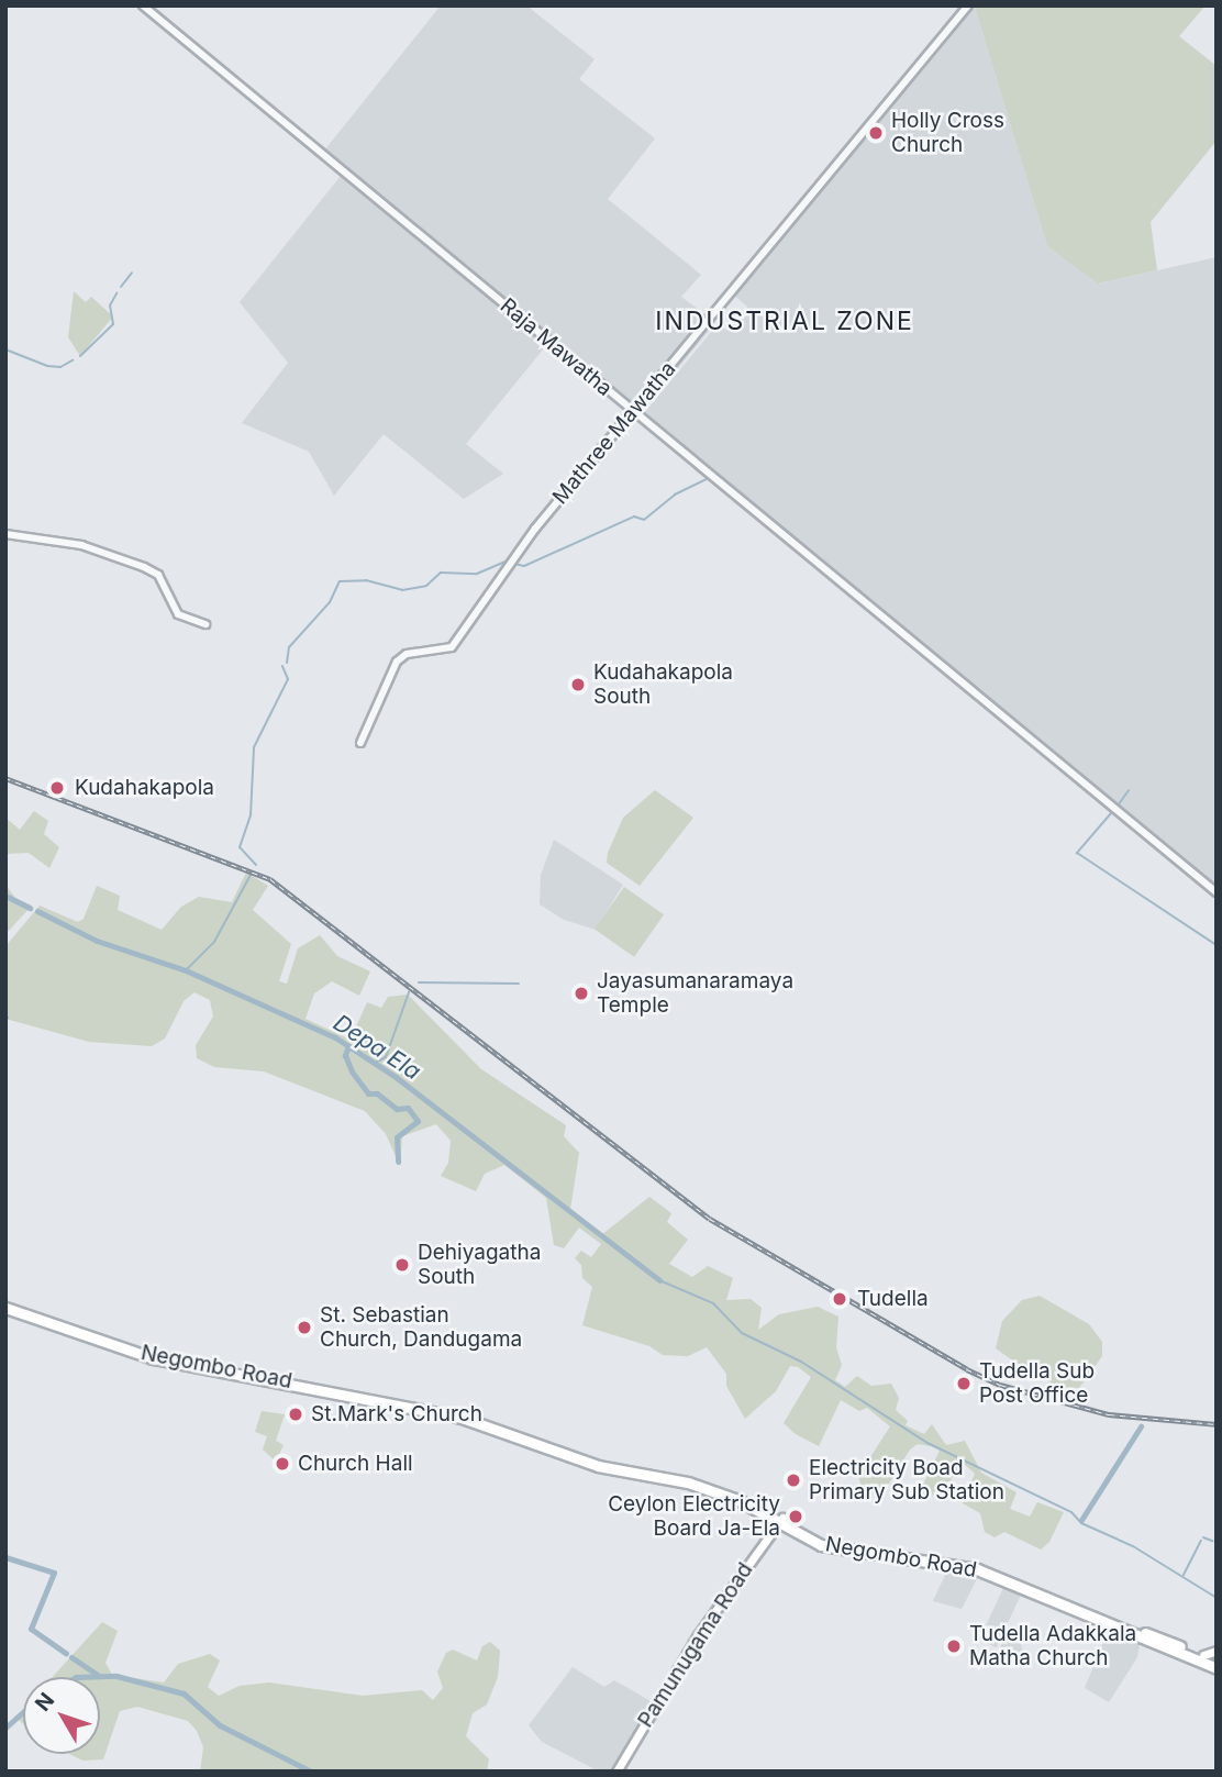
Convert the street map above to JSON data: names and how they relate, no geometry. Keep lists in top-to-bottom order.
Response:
{
  "streets": {
    "highway": ["Negombo Road"],
    "main road": ["Pamunugama Road"],
    "street": ["Raja Mawatha", "Mathree Mawatha"]
  },
  "crossings": [
    ["Raja Mawatha", "Mathree Mawatha"],
    ["Negombo Road", "Pamunugama Road"]
  ],
  "districts": ["INDUSTRIAL ZONE"],
  "water": ["Depa Ela"],
  "places": [
    "Holly Cross Church",
    "Kudahakapola South",
    "Kudahakapola",
    "Jayasumanaramaya Temple",
    "Dehiyagatha South",
    "Tudella",
    "St. Sebastian Church, Dandugama",
    "Tudella Sub Post Office",
    "St.Mark's Church",
    "Church Hall",
    "Electricity Boad Primary Sub Station",
    "Ceylon Electricity Board Ja-Ela",
    "Tudella Adakkala Matha Church"
  ],
  "north": "top left"
}
